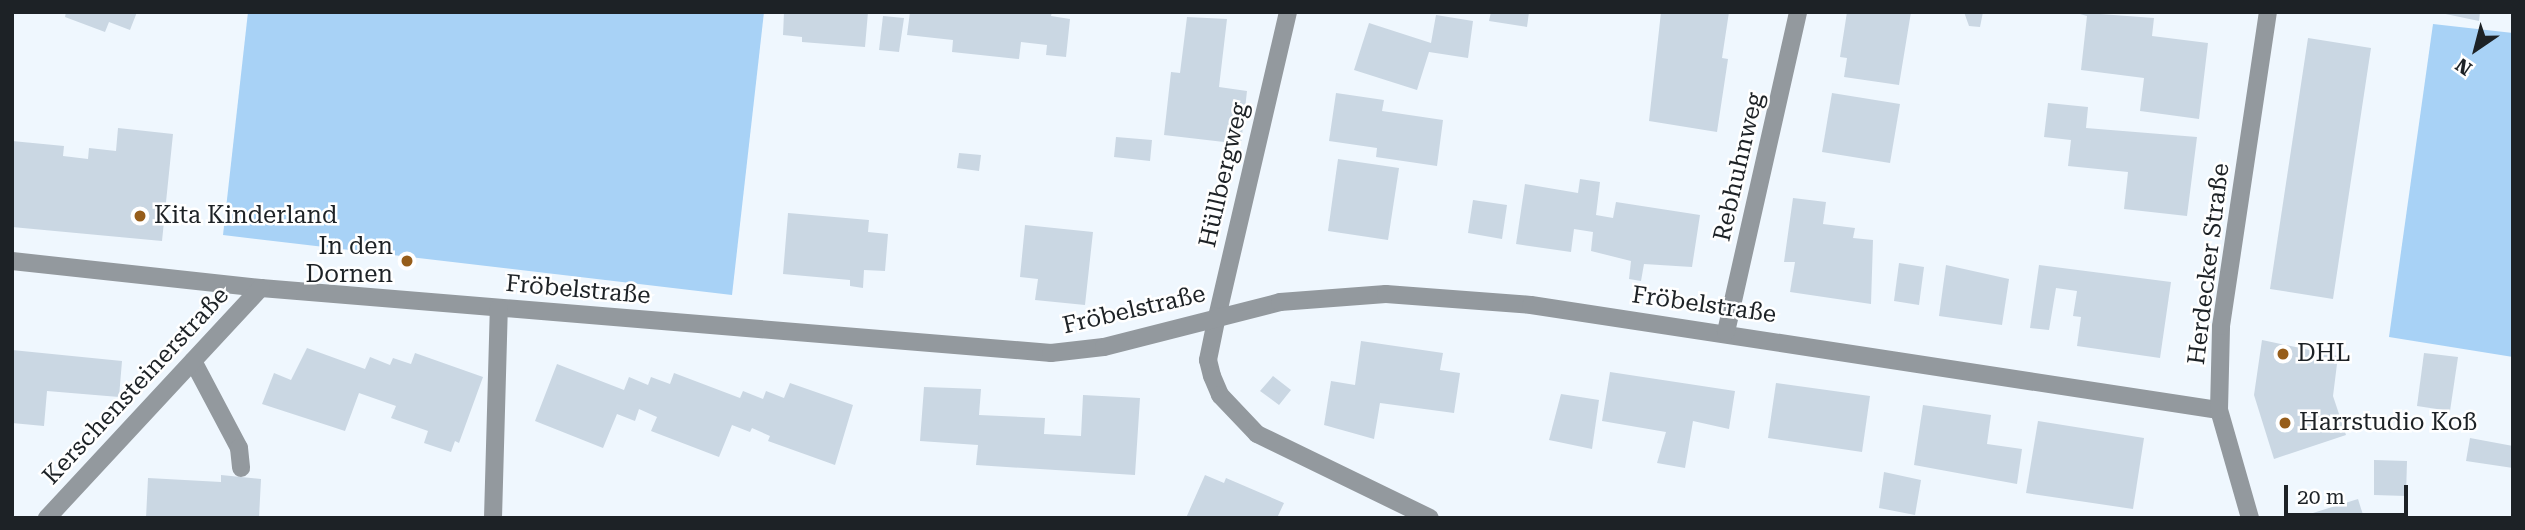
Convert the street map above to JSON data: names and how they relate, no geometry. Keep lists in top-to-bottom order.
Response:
{
  "streets": {
    "street": [
      "Rebhuhnweg",
      "Hüllbergweg",
      "Herdecker Straße",
      "Fröbelstraße",
      "Kerschensteinerstraße"
    ]
  },
  "crossings": [
    ["Rebhuhnweg", "Fröbelstraße"],
    ["Hüllbergweg", "Fröbelstraße"],
    ["Herdecker Straße", "Fröbelstraße"],
    ["Fröbelstraße", "Kerschensteinerstraße"]
  ],
  "places": [
    "Kita Kinderland",
    "In den Dornen",
    "DHL",
    "Harrstudio Koß"
  ],
  "scale_bar": "20 m",
  "north": "bottom left"
}
